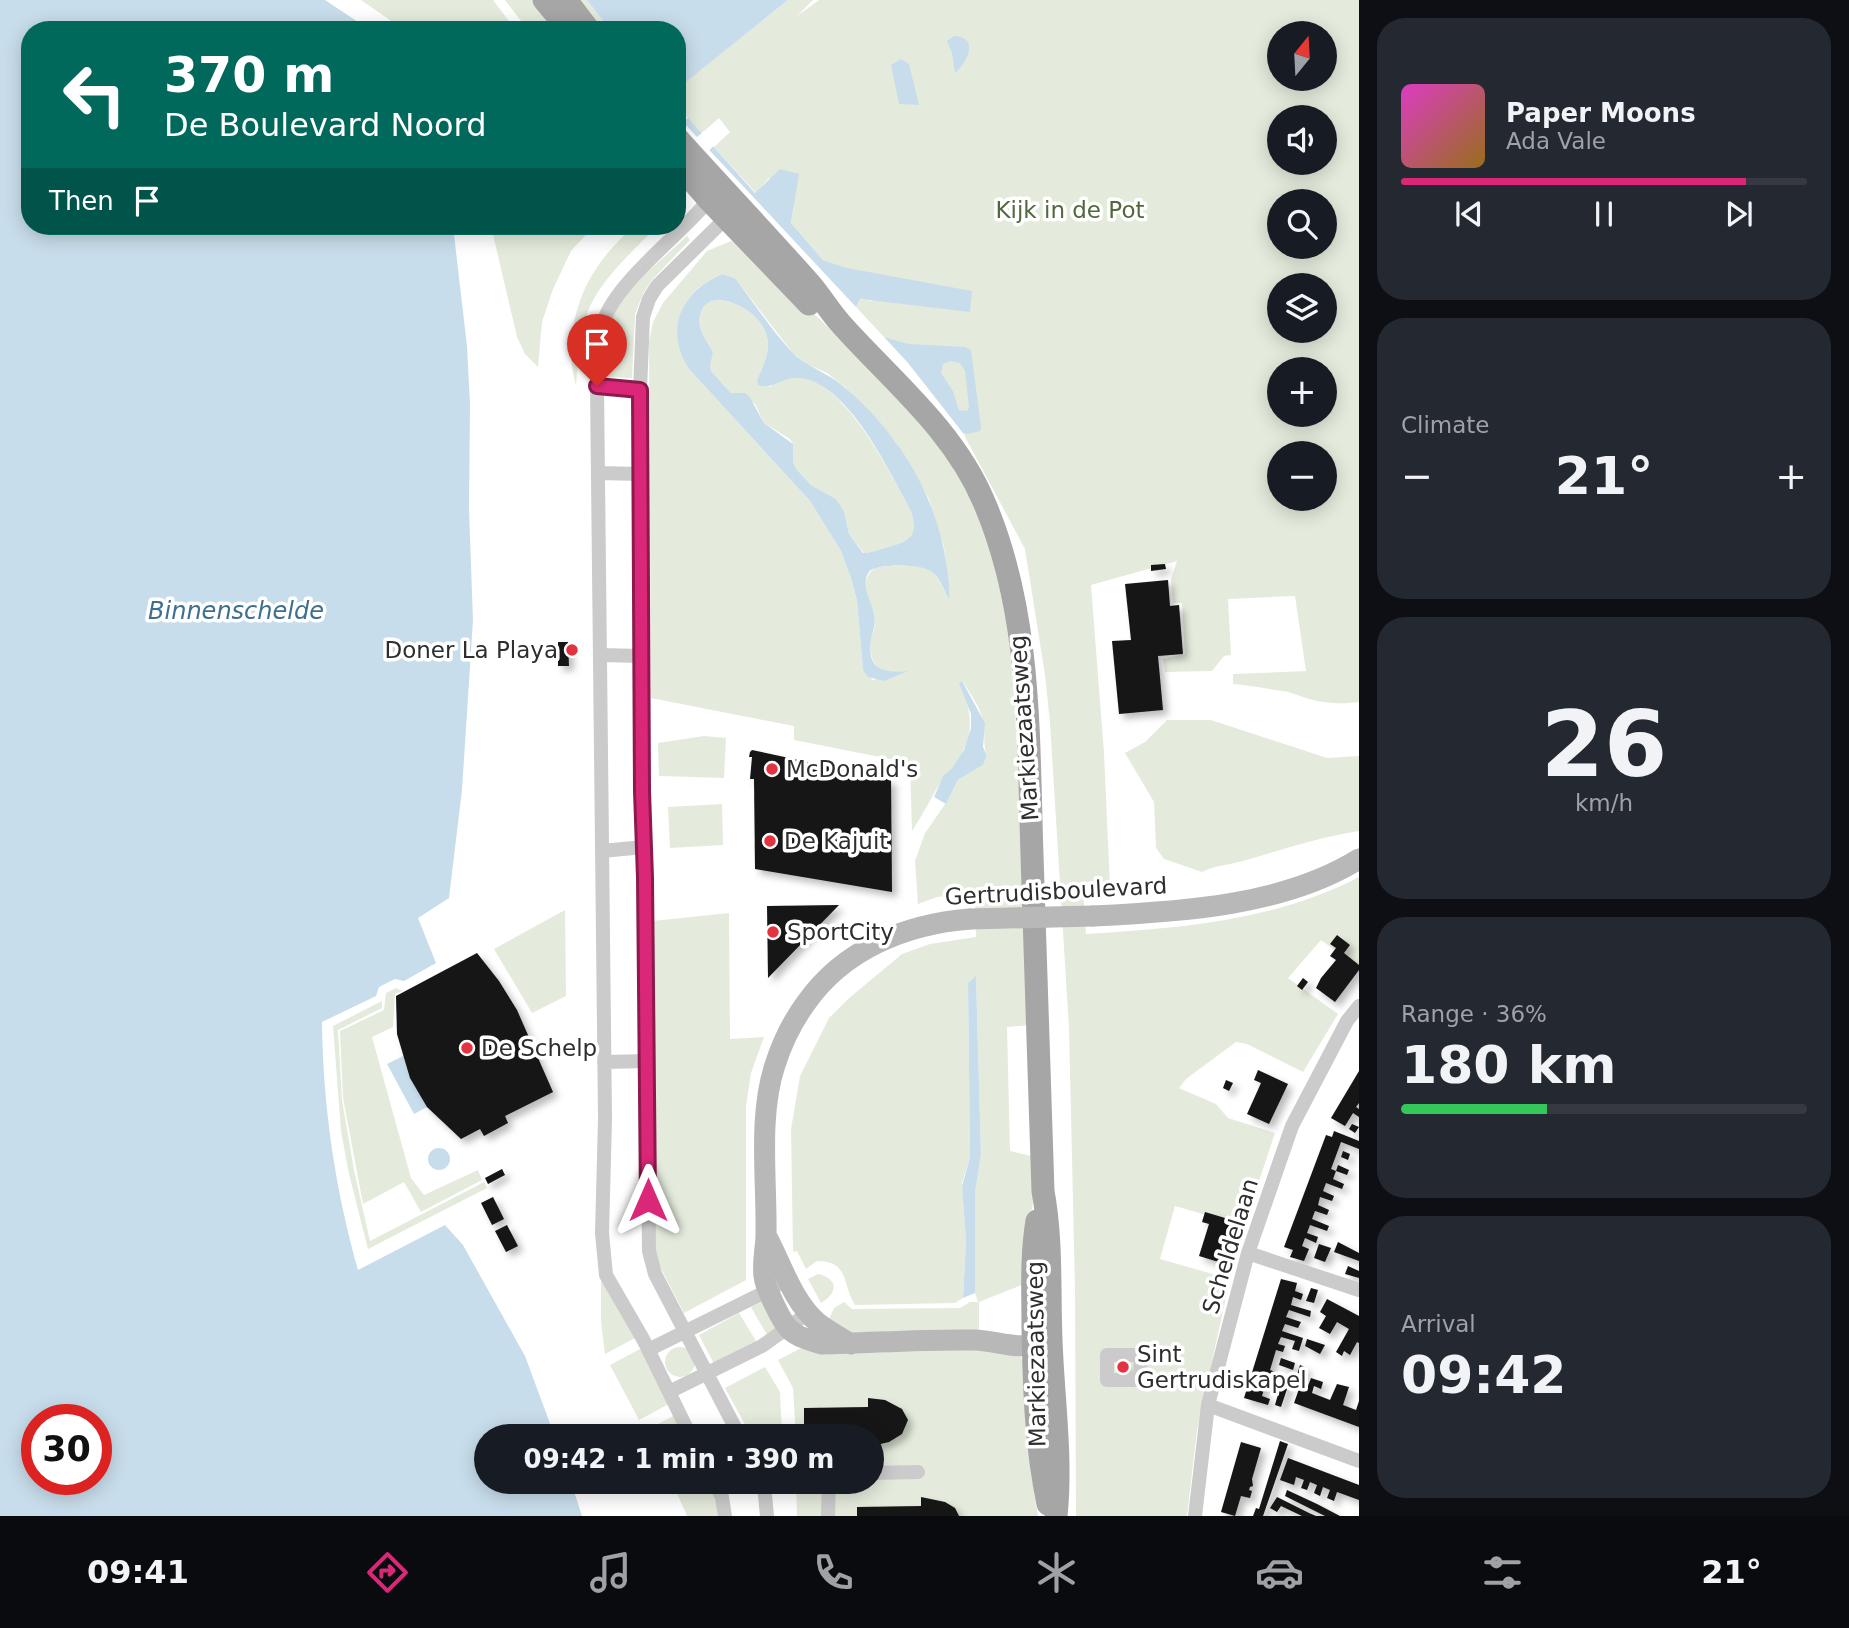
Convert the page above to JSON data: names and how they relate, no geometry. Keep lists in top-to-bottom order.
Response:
{
  "streets": {
    "main road": ["Markiezaatsweg"],
    "street": ["Gertrudisboulevard", "Scheldelaan"]
  },
  "water": ["Binnenschelde"],
  "parks": ["Kijk in de Pot"],
  "places": [
    "Doner La Playa",
    "McDonald's",
    "De Kajuit",
    "SportCity",
    "De Schelp",
    "Sint Gertrudiskapel"
  ],
  "north": "top",
  "page": {
    "map_buttons": ["+", "−"],
    "turn": ["370 m", "De Boulevard Noord"],
    "song": ["Paper Moons", "Ada Vale"],
    "then": "Then",
    "tile": [
      "Climate",
      ["26", "km/h"],
      ["Range · 36%", "180 km"],
      ["Arrival", "09:42"]
    ],
    "heat": ["−", "21°", "+"],
    "limit": "30",
    "trip": "09:42 · 1 min · 390 m",
    "tabs": ["09:41", "21°"]
  }
}
